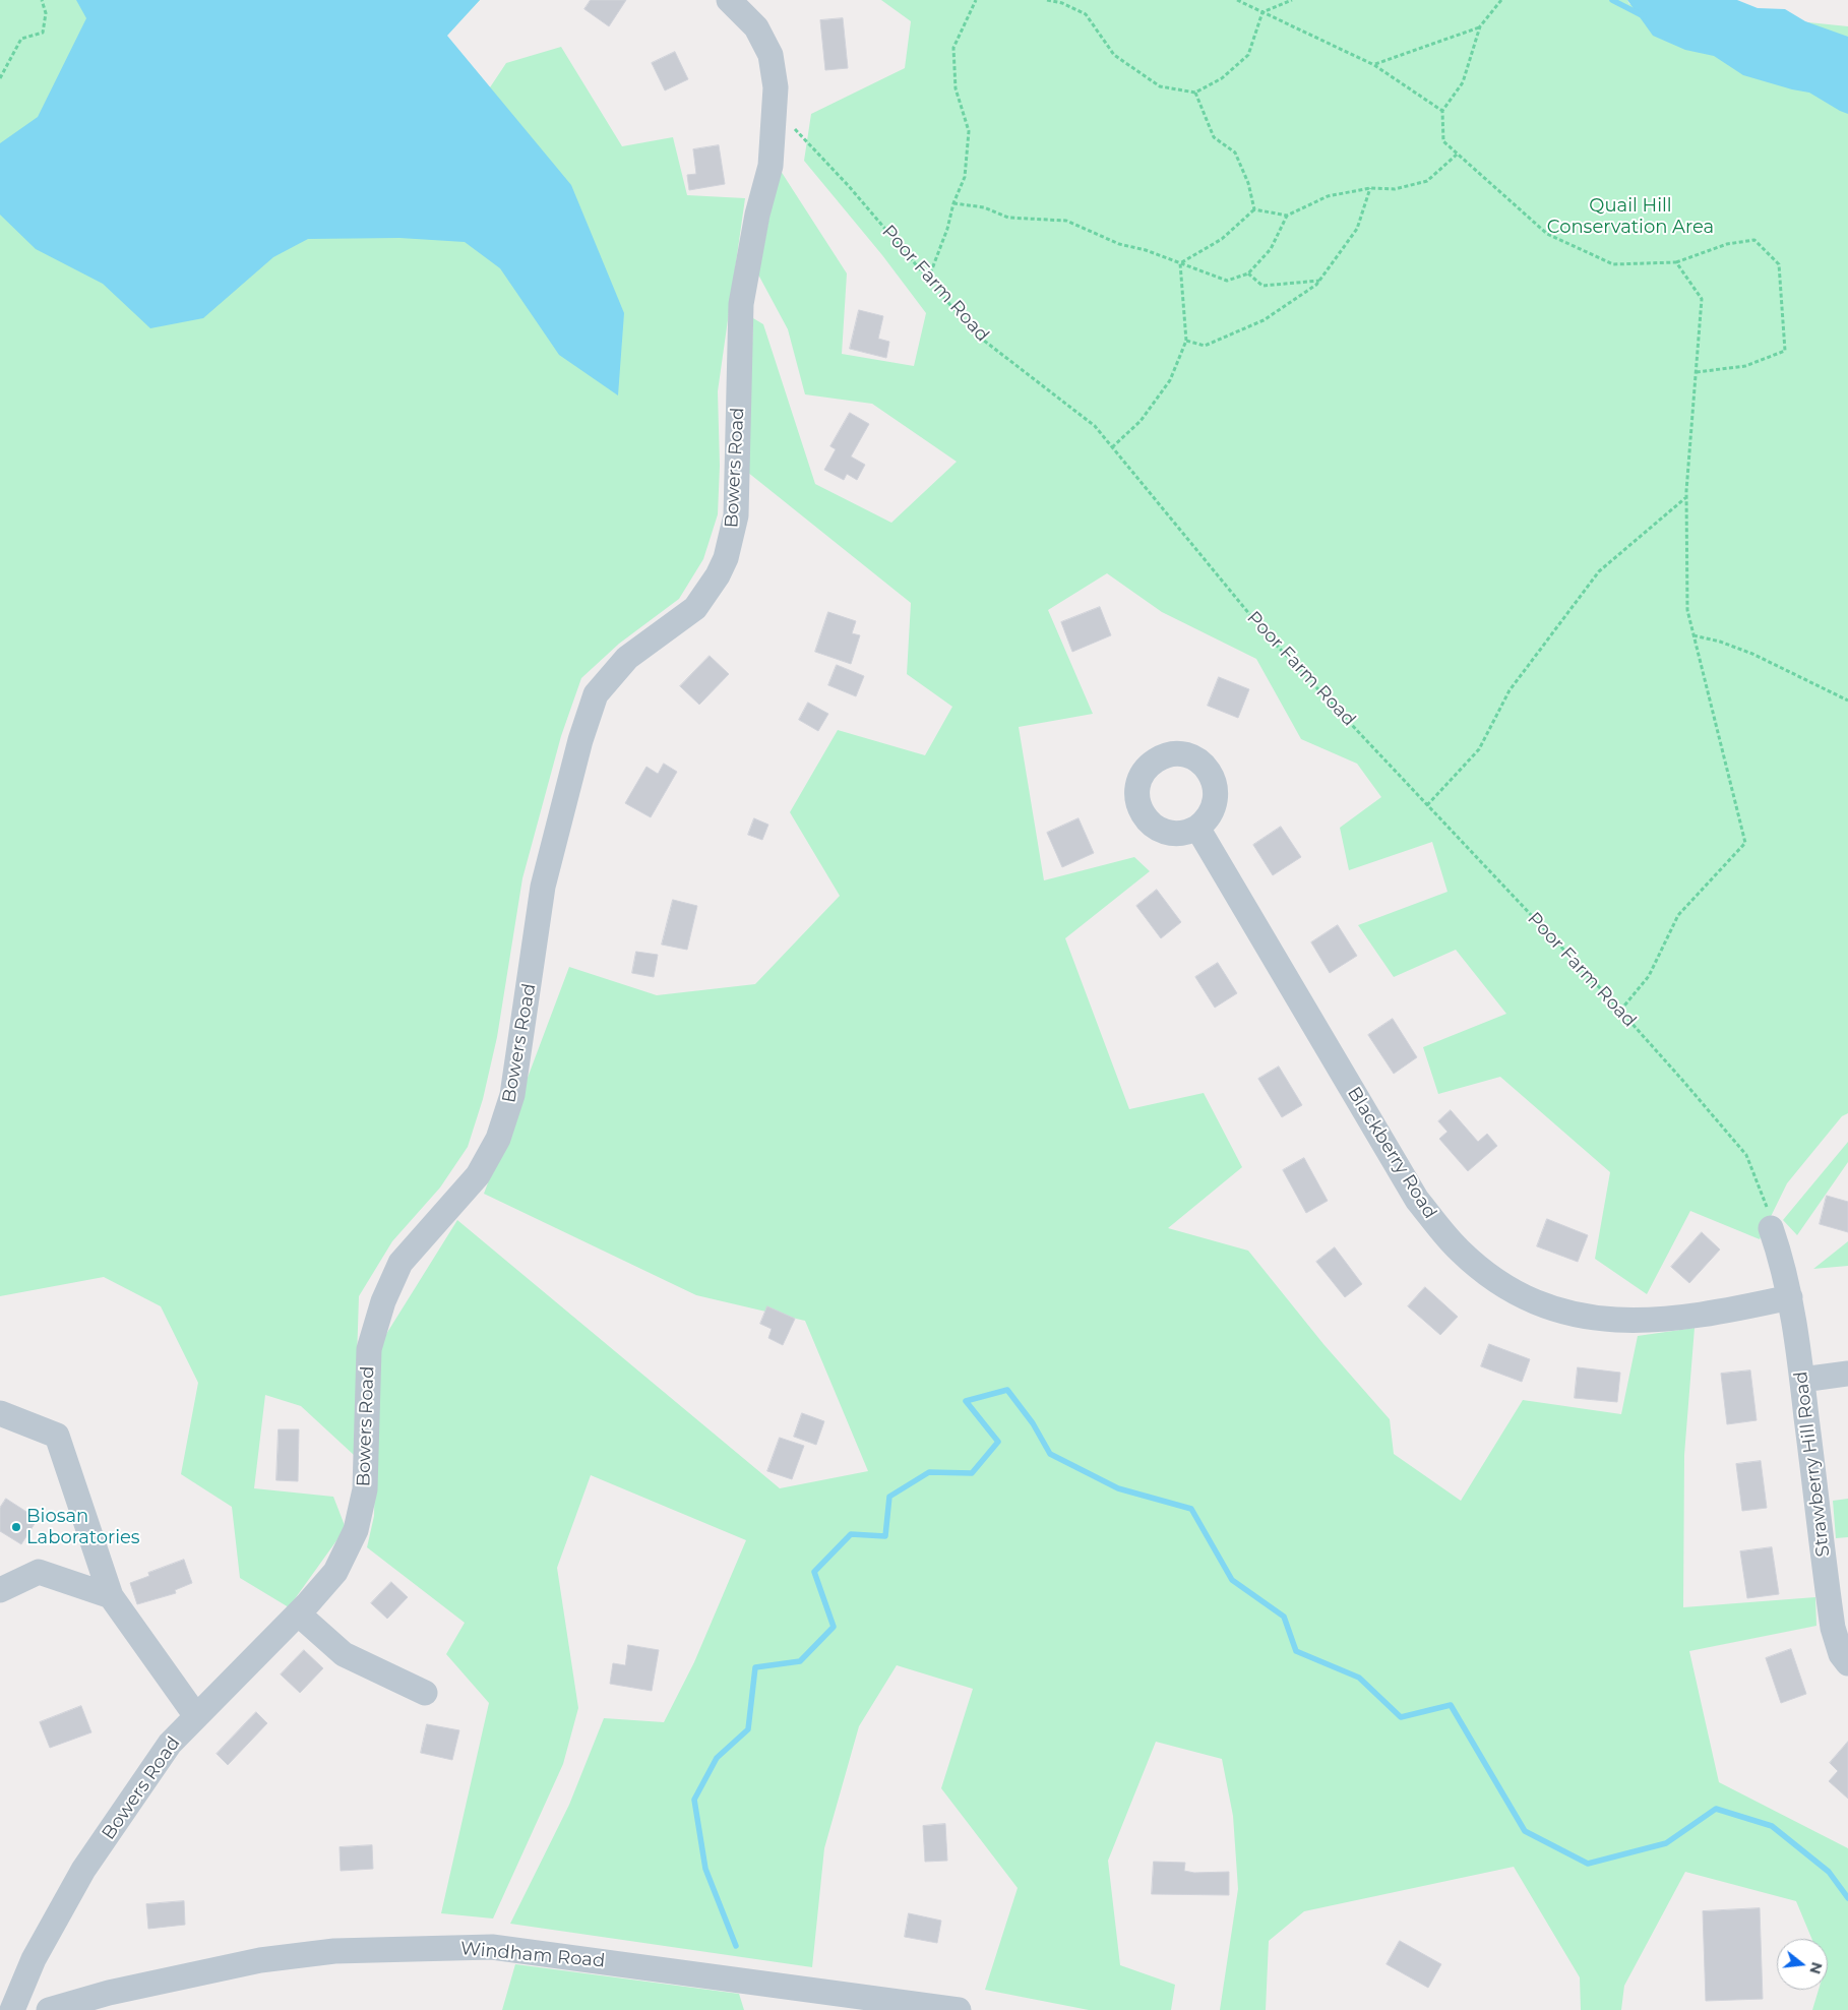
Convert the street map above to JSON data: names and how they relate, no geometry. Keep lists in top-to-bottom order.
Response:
{
  "streets": {
    "street": [
      "Bowers Road",
      "Blackberry Road",
      "Strawberry Hill Road",
      "Windham Road"
    ],
    "path": ["Poor Farm Road"]
  },
  "crossings": [
    ["Poor Farm Road", "Bowers Road"],
    ["Poor Farm Road", "Strawberry Hill Road"],
    ["Blackberry Road", "Strawberry Hill Road"]
  ],
  "parks": ["Quail Hill Conservation Area"],
  "places": ["Biosan Laboratories"],
  "north": "right"
}
